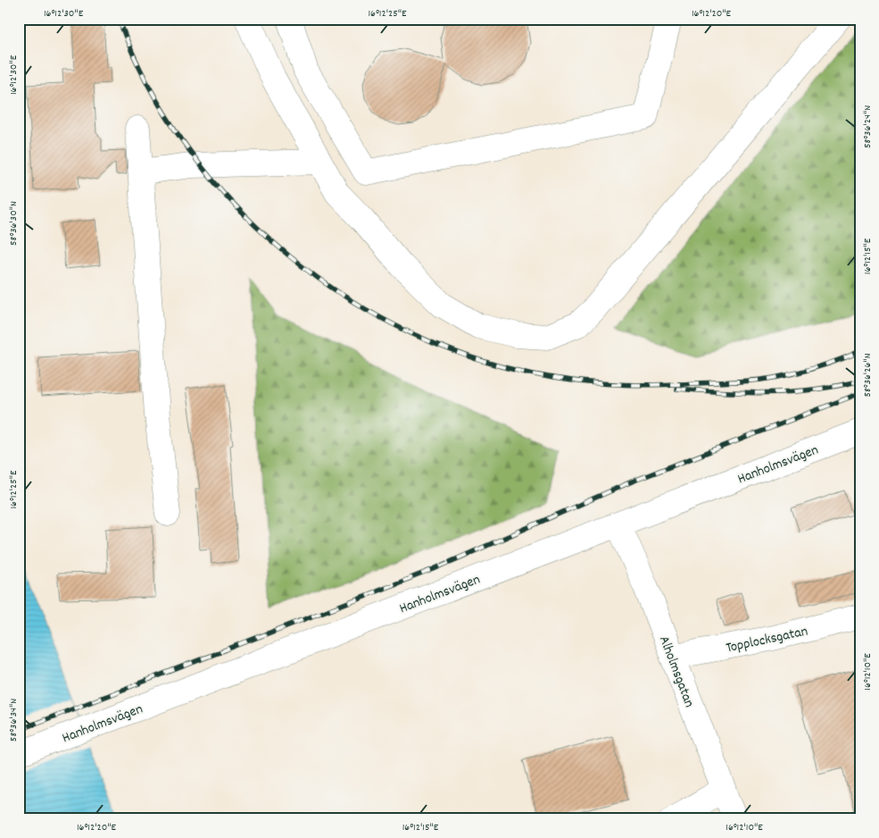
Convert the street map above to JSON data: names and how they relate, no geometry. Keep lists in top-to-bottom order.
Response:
{
  "streets": {
    "street": ["Hanholmsvägen", "Topplocksgatan", "Alholmsgatan"]
  },
  "crossings": [
    ["Hanholmsvägen", "Alholmsgatan"],
    ["Topplocksgatan", "Alholmsgatan"]
  ],
  "coordinates": [
    "16°12'30\"E",
    "16°12'25\"E",
    "16°12'20\"E",
    "58°36'24\"N",
    "58°36'30\"N",
    "16°12'15\"E",
    "58°36'26\"N",
    "16°12'10\"E",
    "58°36'34\"N"
  ]
}
